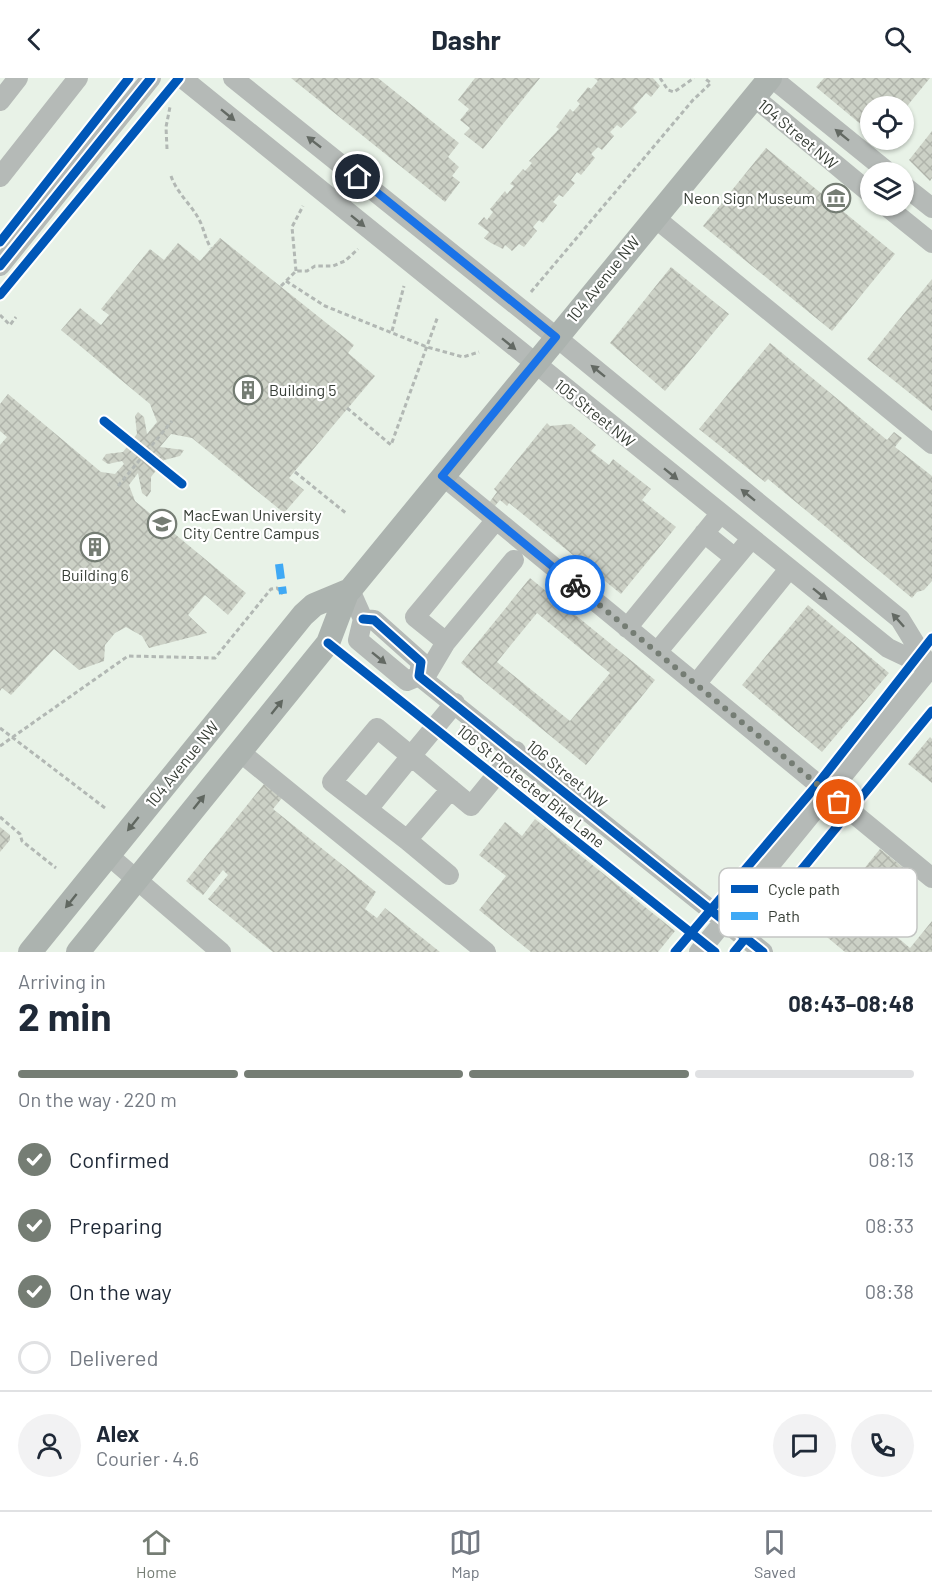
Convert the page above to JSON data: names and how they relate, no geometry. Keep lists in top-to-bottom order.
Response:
{
  "streets": {
    "main road": ["104 Avenue NW"],
    "street": ["104 Street NW", "105 Street NW", "106 Street NW"],
    "cycle path": ["106 St Protected Bike Lane"]
  },
  "crossings": [
    ["104 Street NW", "104 Avenue NW"],
    ["104 Avenue NW", "105 Street NW"]
  ],
  "places": {
    "museum": ["Neon Sign Museum"],
    "building": ["Building 5", "Building 6"],
    "school or university": ["MacEwan University City Centre Campus"]
  },
  "legend": ["Cycle path", "Path"],
  "page": {
    "header": "Dashr",
    "heading": ["2 min", "Arriving in", "08:43–08:48"],
    "panel": ["Alex", "Courier · 4.6"],
    "bar": "On the way · 220 m",
    "list": [
      ["Confirmed", "08:13"],
      ["Preparing", "08:33"],
      ["On the way", "08:38"],
      "Delivered"
    ],
    "tabs": ["Home", "Map", "Saved"]
  }
}
